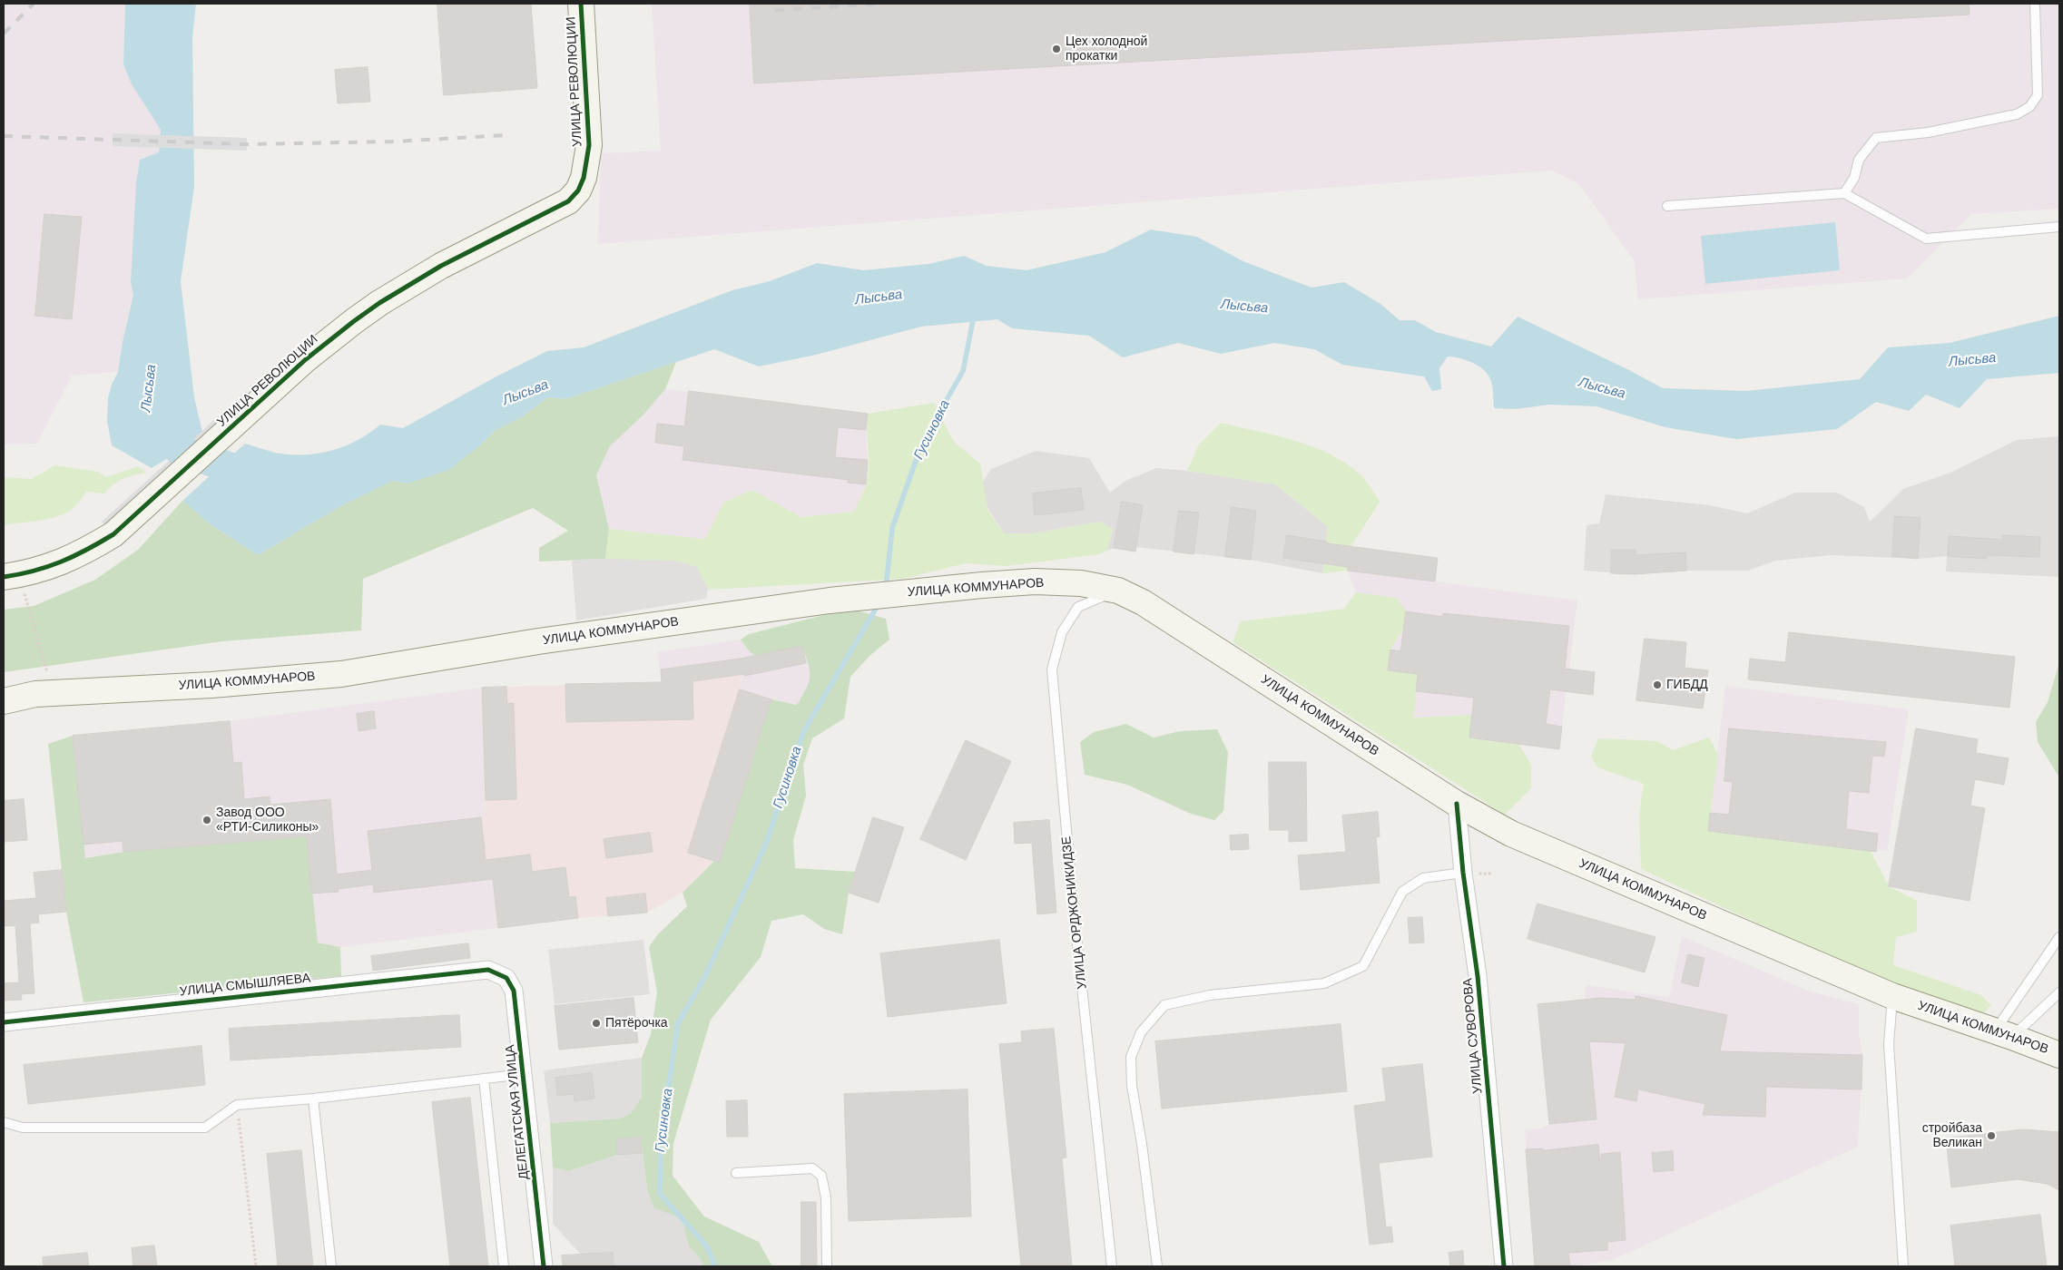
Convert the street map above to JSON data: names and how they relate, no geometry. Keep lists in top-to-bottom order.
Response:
{
  "streets": {
    "main road": ["УЛИЦА РЕВОЛЮЦИИ", "УЛИЦА КОММУНАРОВ"],
    "street": ["УЛИЦА СМЫШЛЯЕВА", "УЛИЦА СУВОРОВА", "ДЕЛЕГАТСКАЯ УЛИЦА"],
    "lane": ["УЛИЦА ОРДЖОНИКИДЗЕ"]
  },
  "crossings": [
    ["УЛИЦА КОММУНАРОВ", "УЛИЦА ОРДЖОНИКИДЗЕ"],
    ["УЛИЦА КОММУНАРОВ", "УЛИЦА СУВОРОВА"],
    ["УЛИЦА СМЫШЛЯЕВА", "ДЕЛЕГАТСКАЯ УЛИЦА"]
  ],
  "water": ["Лысьва", "Гусиновка"],
  "places": [
    "Цех холодной прокатки",
    "ГИБДД",
    "Завод ООО «РТИ-Силиконы»",
    "Пятёрочка",
    "стройбаза Великан"
  ]
}
